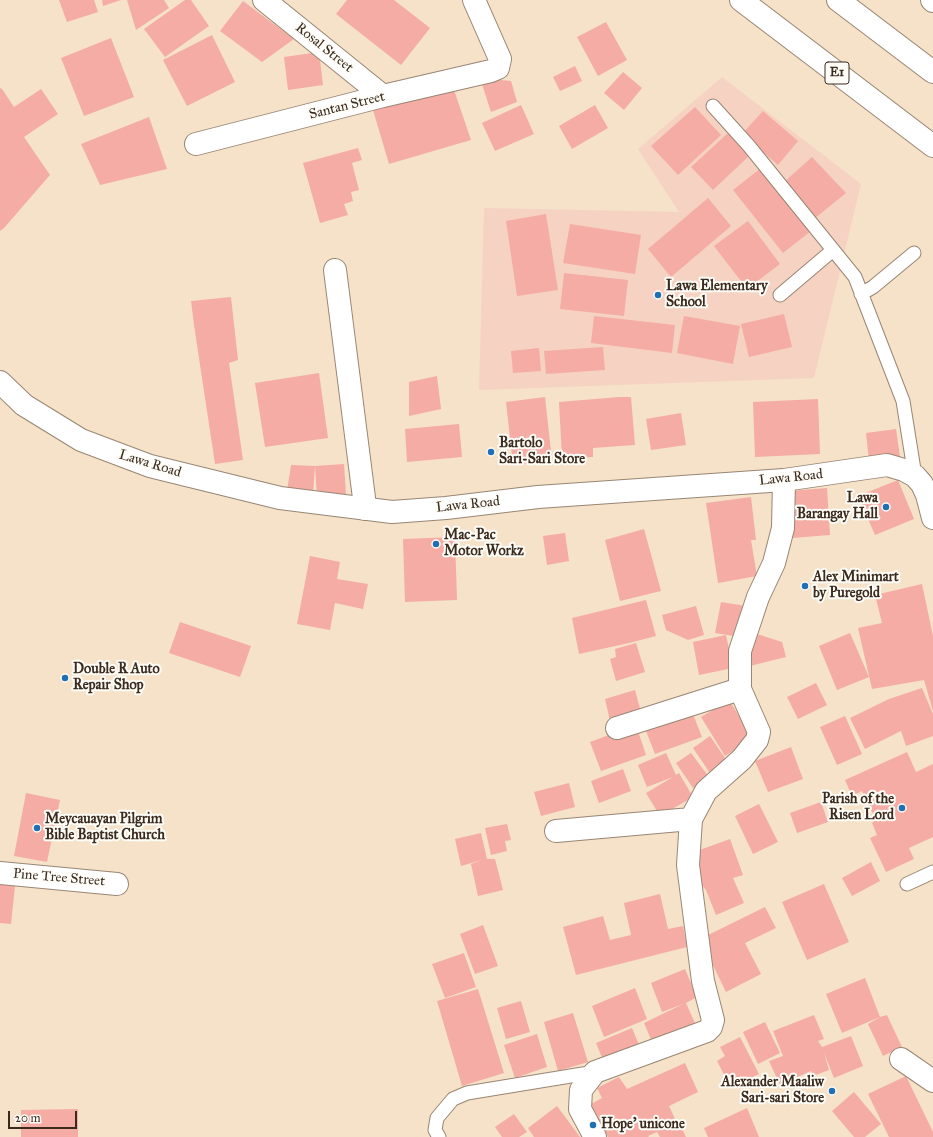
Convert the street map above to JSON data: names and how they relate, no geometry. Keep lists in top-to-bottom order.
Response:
{
  "streets": {
    "main road": [
      "Rosal Street",
      "E1",
      "Santan Street",
      "Lawa Road",
      "Pine Tree Street"
    ]
  },
  "crossings": [
    ["Rosal Street", "Santan Street"]
  ],
  "places": [
    "Lawa Elementary School",
    "Bartolo Sari-Sari Store",
    "Lawa Barangay Hall",
    "Mac-Pac Motor Workz",
    "Alex Minimart by Puregold",
    "Double R Auto Repair Shop",
    "Parish of the Risen Lord",
    "Meycauayan Pilgrim Bible Baptist Church",
    "Alexander Maaliw Sari-sari Store",
    "Hope' unicone"
  ],
  "scale_bar": "20 m"
}
